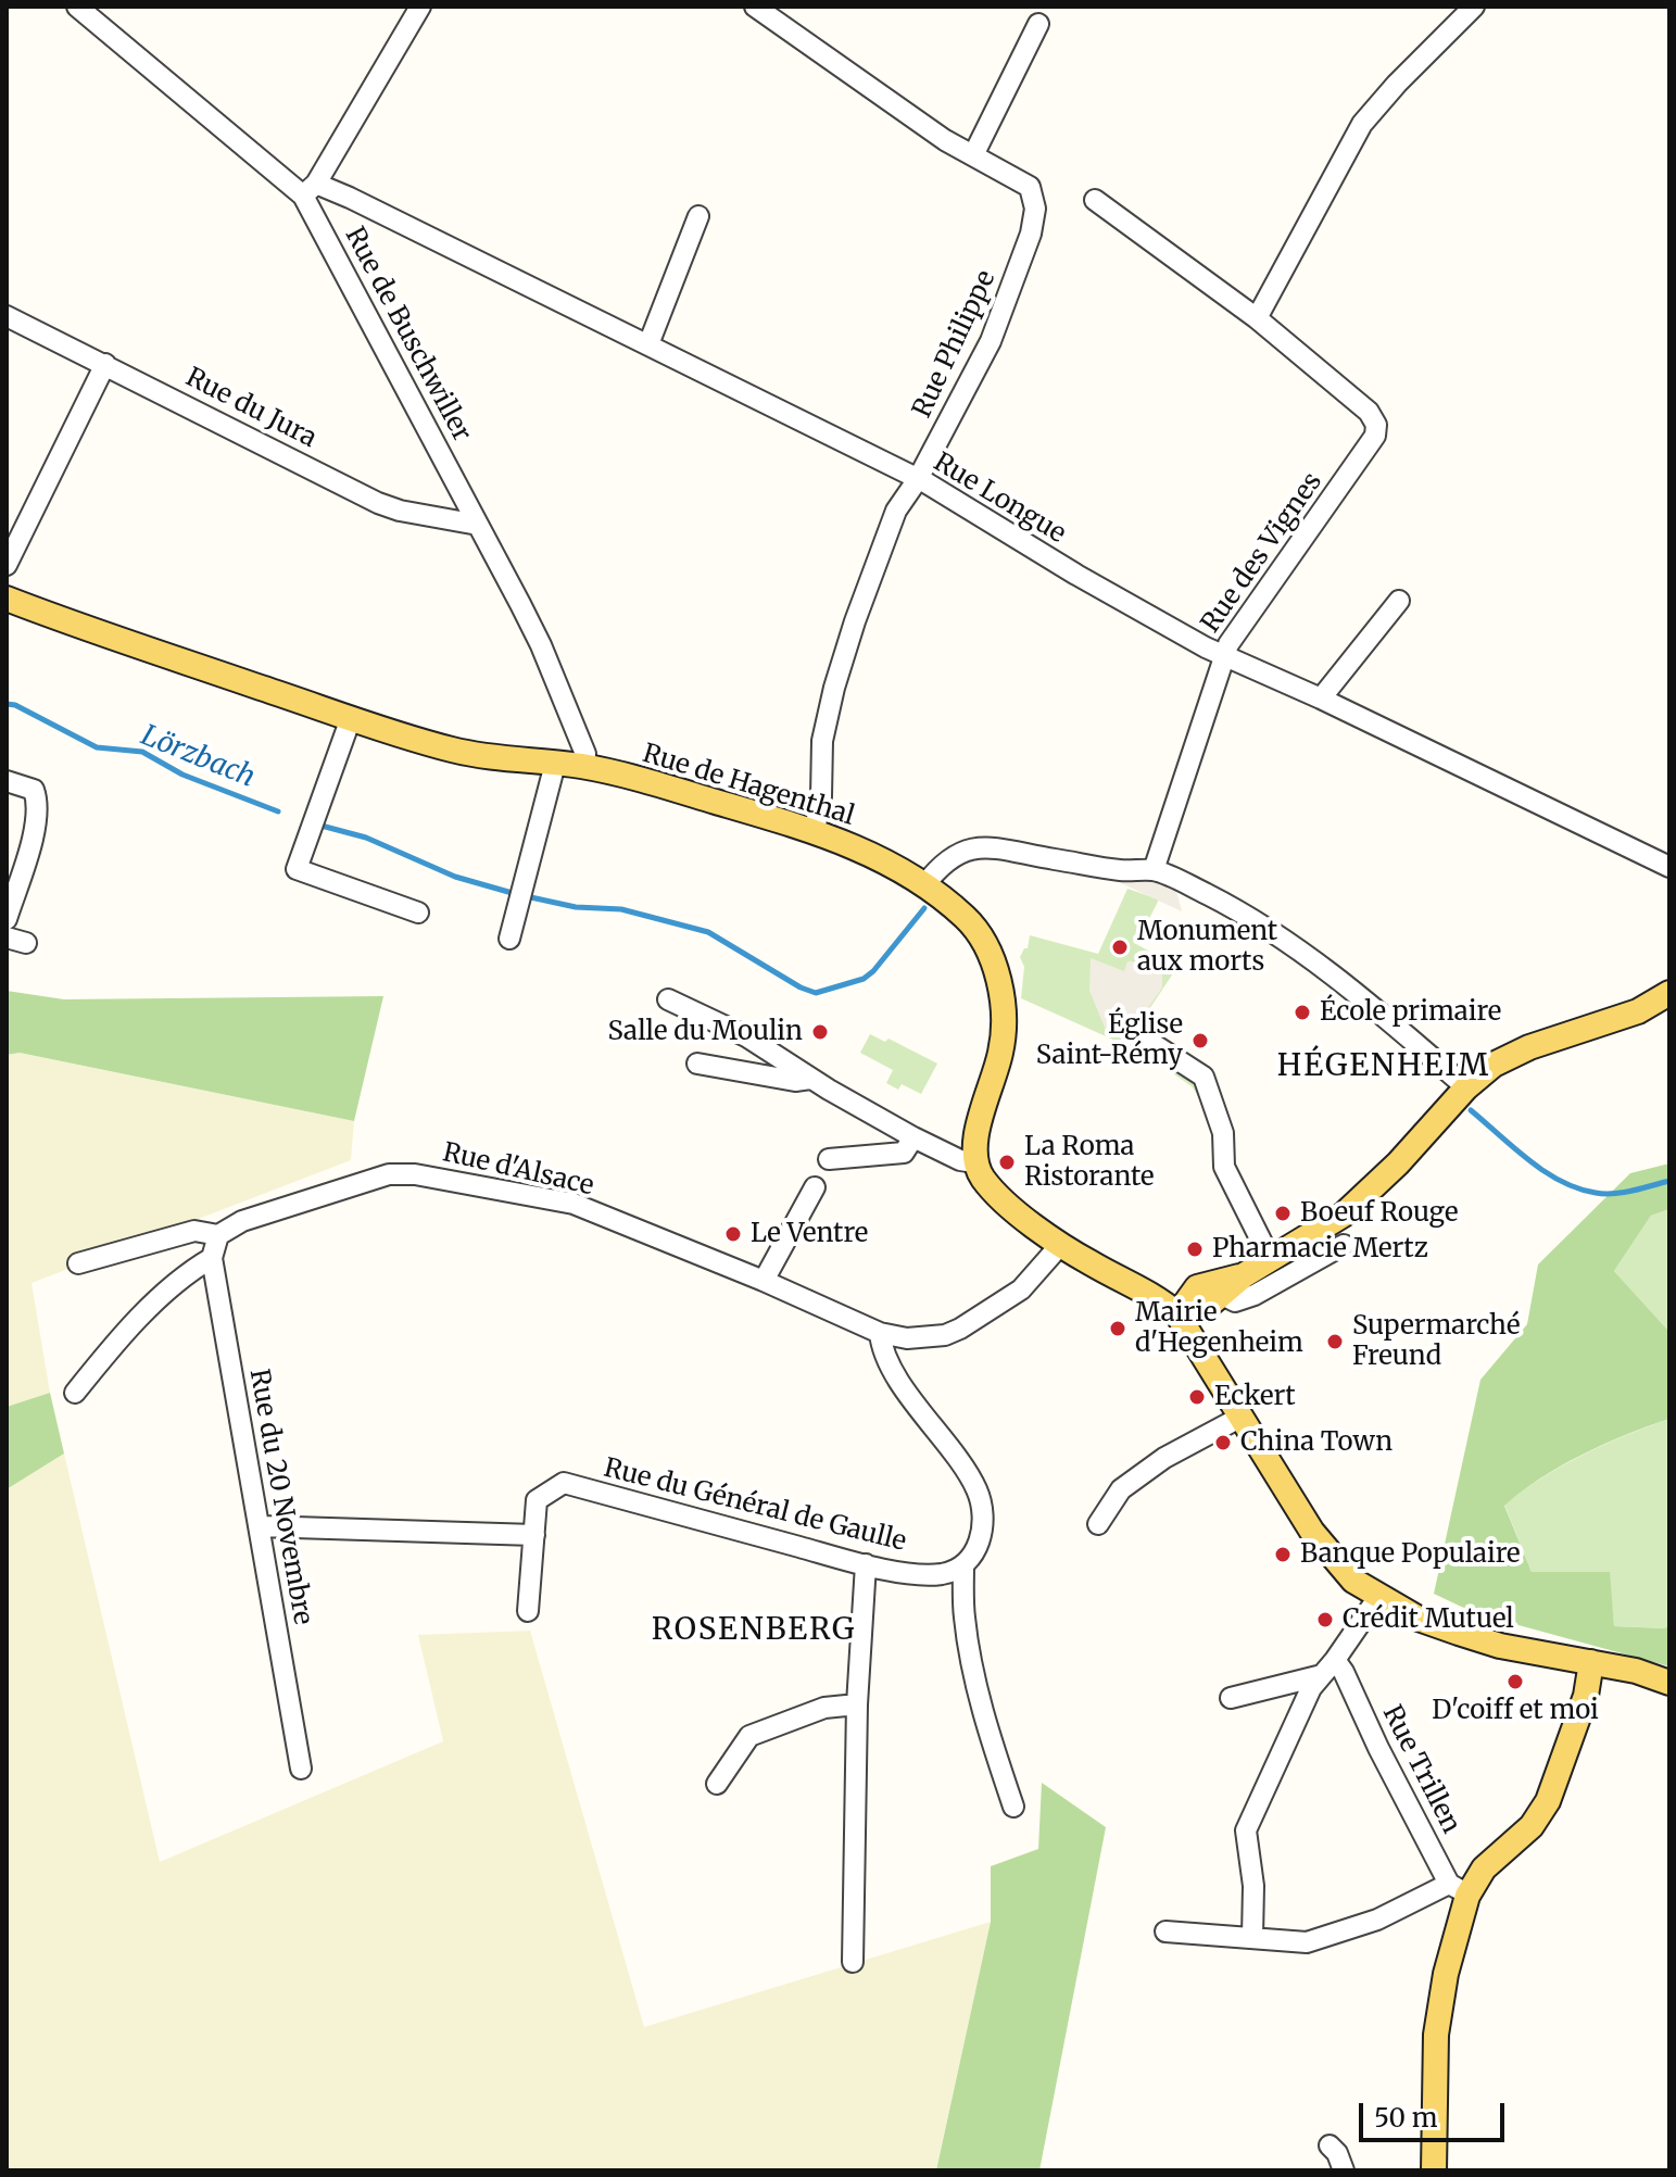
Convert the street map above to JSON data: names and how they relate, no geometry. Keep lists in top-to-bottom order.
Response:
{
  "streets": {
    "main road": ["Rue de Hagenthal"],
    "street": [
      "Rue de Buschwiller",
      "Rue Philippe",
      "Rue du Jura",
      "Rue Longue",
      "Rue des Vignes",
      "Rue d'Alsace",
      "Rue du 20 Novembre",
      "Rue du Général de Gaulle",
      "Rue Trillen"
    ]
  },
  "crossings": [
    ["Rue de Buschwiller", "Rue du Jura"],
    ["Rue de Buschwiller", "Rue Longue"],
    ["Rue de Buschwiller", "Rue de Hagenthal"],
    ["Rue Philippe", "Rue Longue"],
    ["Rue Philippe", "Rue de Hagenthal"],
    ["Rue Longue", "Rue des Vignes"],
    ["Rue d'Alsace", "Rue du 20 Novembre"]
  ],
  "districts": ["HÉGENHEIM", "ROSENBERG"],
  "water": ["Lörzbach"],
  "places": [
    "Monument aux morts",
    "École primaire",
    "Salle du Moulin",
    "Église Saint-Rémy",
    "La Roma Ristorante",
    "Boeuf Rouge",
    "Le Ventre",
    "Pharmacie Mertz",
    "Mairie d'Hegenheim",
    "Supermarché Freund",
    "Eckert",
    "China Town",
    "Banque Populaire",
    "Crédit Mutuel",
    "D'coiff et moi"
  ],
  "scale_bar": "50 m"
}
